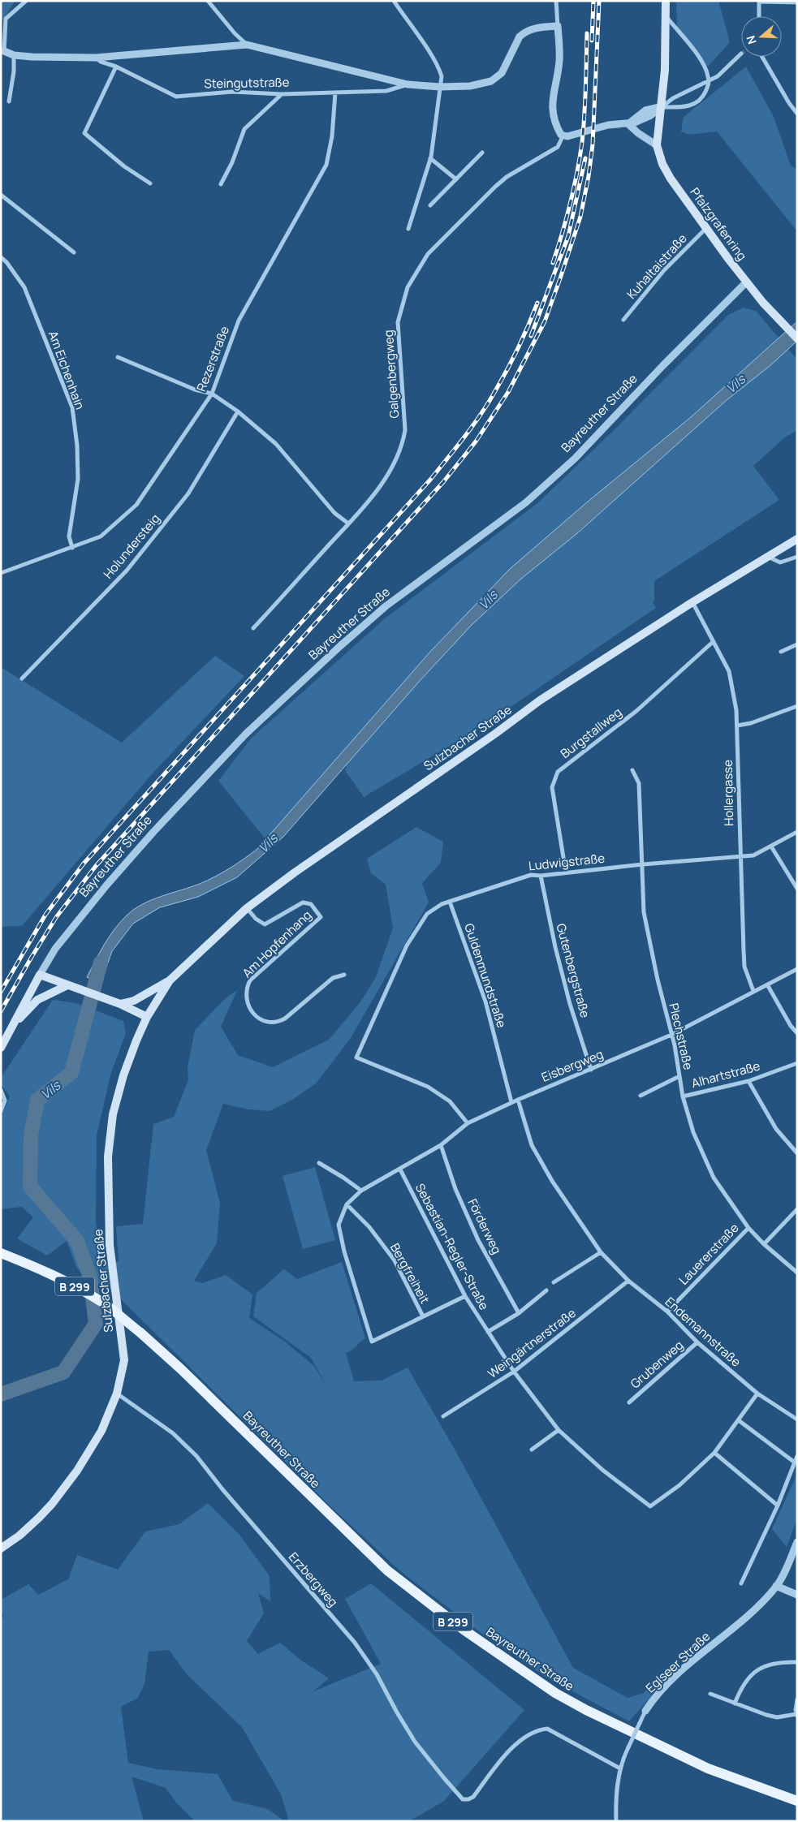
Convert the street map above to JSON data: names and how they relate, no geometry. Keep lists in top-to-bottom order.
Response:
{
  "streets": {
    "main road": [
      "Pfalzgrafenring",
      "Bayreuther Straße",
      "Sulzbacher Straße",
      "B 299"
    ],
    "street": [
      "Steingutstraße",
      "Kuhaltaistraße",
      "Rezerstraße",
      "Am Eichenhain",
      "Galgenbergweg",
      "Holundersteig",
      "Burgstallweg",
      "Hollergasse",
      "Ludwigstraße",
      "Am Hopfenhang",
      "Gutenbergstraße",
      "Guldenmundstraße",
      "Plechstraße",
      "Eisbergweg",
      "Alhartstraße",
      "Förderweg",
      "Sebastian-Regler-Straße",
      "Lauererstraße",
      "Bergfreiheit",
      "Endemannstraße",
      "Weingärtnerstraße",
      "Grubenweg",
      "Erzbergweg",
      "Eglseer Straße"
    ]
  },
  "crossings": [
    ["Steingutstraße", "Rezerstraße"],
    ["Pfalzgrafenring", "Kuhaltaistraße"],
    ["Pfalzgrafenring", "Bayreuther Straße"],
    ["Rezerstraße", "Am Eichenhain"],
    ["Burgstallweg", "Hollergasse"],
    ["Burgstallweg", "Ludwigstraße"],
    ["Sulzbacher Straße", "Hollergasse"],
    ["Sulzbacher Straße", "Am Hopfenhang"],
    ["Sulzbacher Straße", "Erzbergweg"],
    ["Hollergasse", "Ludwigstraße"],
    ["Hollergasse", "Eisbergweg"],
    ["Ludwigstraße", "Gutenbergstraße"],
    ["Ludwigstraße", "Guldenmundstraße"],
    ["Ludwigstraße", "Plechstraße"],
    ["Ludwigstraße", "Eisbergweg"],
    ["Gutenbergstraße", "Eisbergweg"],
    ["Guldenmundstraße", "Eisbergweg"],
    ["Plechstraße", "Eisbergweg"],
    ["Plechstraße", "Alhartstraße"],
    ["Plechstraße", "Lauererstraße"],
    ["Eisbergweg", "Förderweg"],
    ["Eisbergweg", "Sebastian-Regler-Straße"],
    ["Eisbergweg", "Bergfreiheit"],
    ["Eisbergweg", "Endemannstraße"],
    ["Sebastian-Regler-Straße", "Weingärtnerstraße"],
    ["Lauererstraße", "Endemannstraße"],
    ["Endemannstraße", "Weingärtnerstraße"],
    ["Endemannstraße", "Grubenweg"],
    ["Erzbergweg", "Eglseer Straße"]
  ],
  "water": ["Vils"],
  "north": "left"
}
